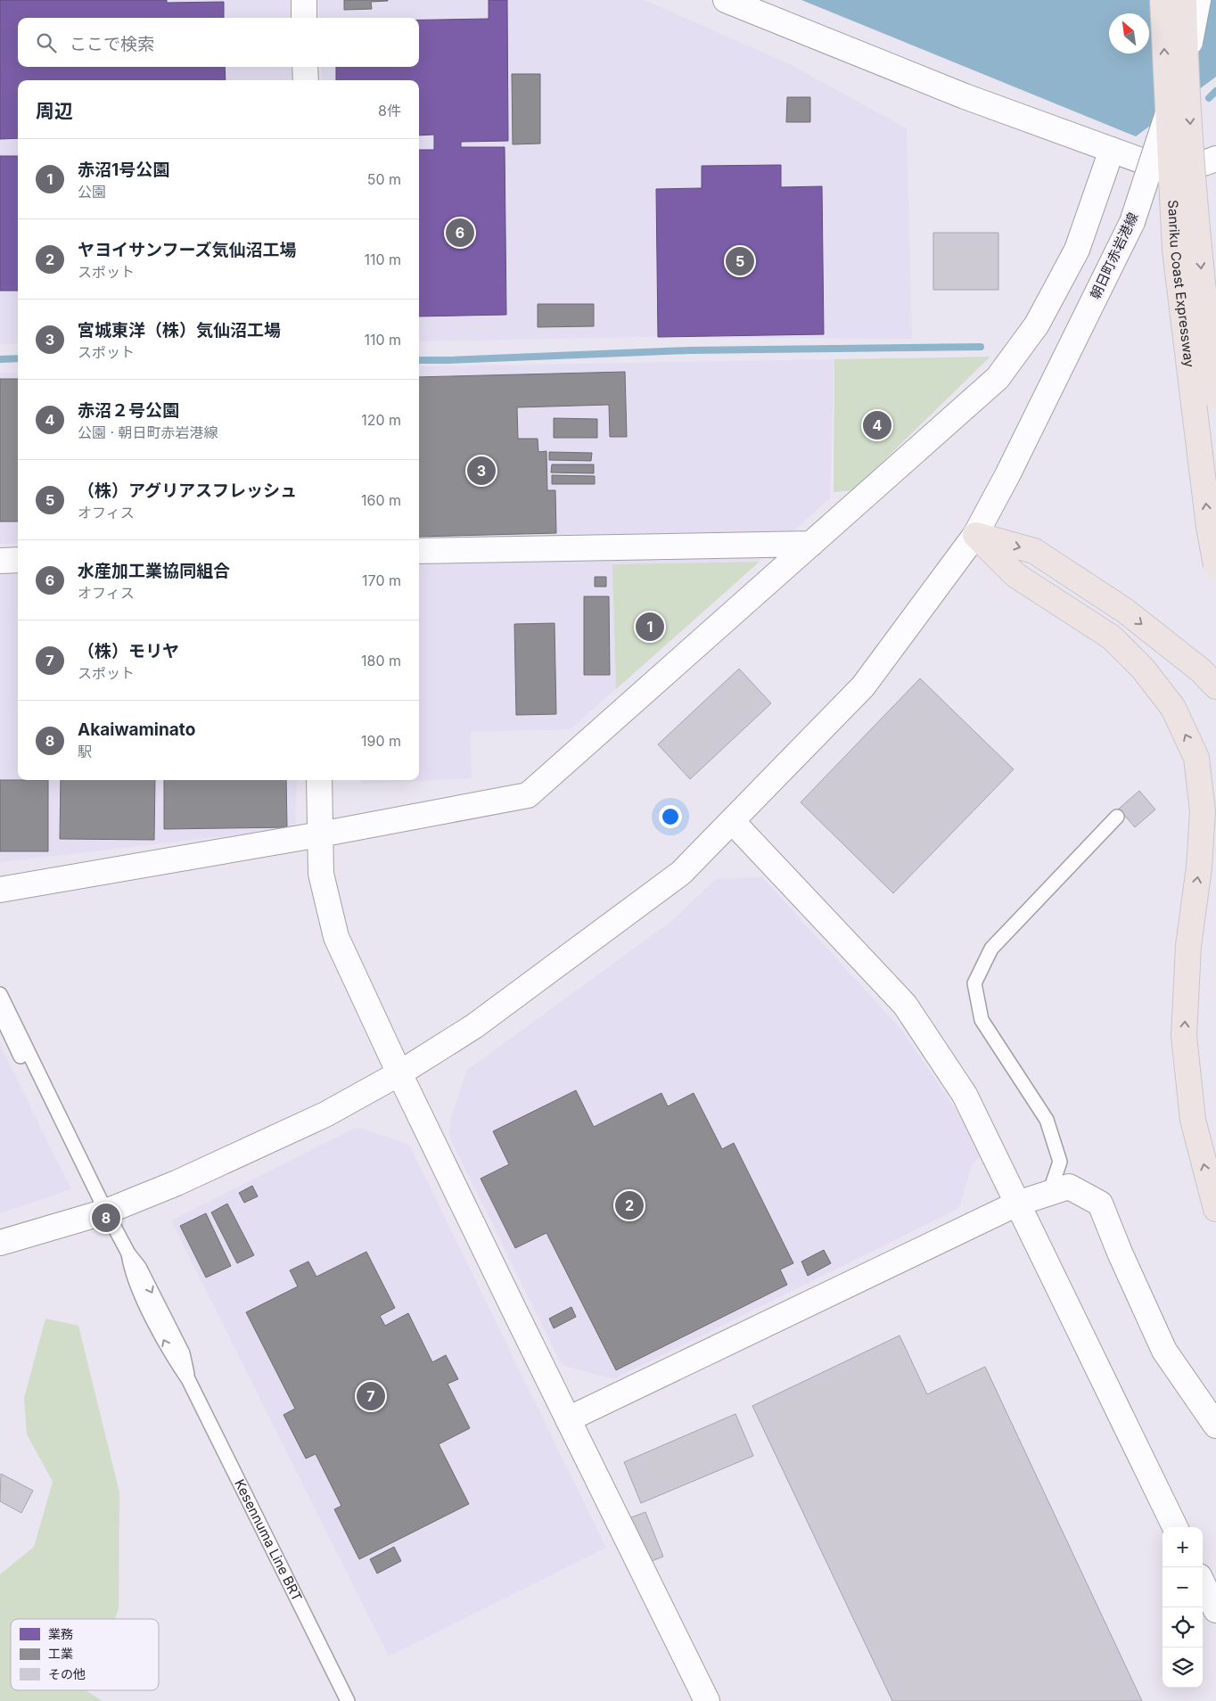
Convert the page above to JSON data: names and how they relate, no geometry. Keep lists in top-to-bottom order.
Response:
{
  "streets": {
    "highway": ["Sanriku Coast Expressway"],
    "street": ["朝日町赤岩港線"],
    "lane": ["Kesennuma Line BRT"]
  },
  "crossings": [
    ["朝日町赤岩港線", "Kesennuma Line BRT"]
  ],
  "legend": ["業務", "工業", "その他"],
  "north": "top left",
  "page": {
    "search": "ここで検索",
    "heading": ["周辺", "8件"],
    "list": [
      {
        "mark": "1",
        "name": "赤沼1号公園",
        "note": "公園",
        "value": "50 m"
      },
      {
        "mark": "2",
        "name": "ヤヨイサンフーズ気仙沼工場",
        "note": "スポット",
        "value": "110 m"
      },
      {
        "mark": "3",
        "name": "宮城東洋（株）気仙沼工場",
        "note": "スポット",
        "value": "110 m"
      },
      {
        "mark": "4",
        "name": "赤沼２号公園",
        "note": "公園 · 朝日町赤岩港線",
        "value": "120 m"
      },
      {
        "mark": "5",
        "name": "（株）アグリアスフレッシュ",
        "note": "オフィス",
        "value": "160 m"
      },
      {
        "mark": "6",
        "name": "水産加工業協同組合",
        "note": "オフィス",
        "value": "170 m"
      },
      {
        "mark": "7",
        "name": "（株）モリヤ",
        "note": "スポット",
        "value": "180 m"
      },
      {
        "mark": "8",
        "name": "Akaiwaminato",
        "note": "駅",
        "value": "190 m"
      }
    ],
    "pins": [
      "6",
      "5",
      "4",
      "3",
      "1",
      "2",
      "8",
      "7"
    ],
    "map_buttons": ["+", "−"]
  }
}
